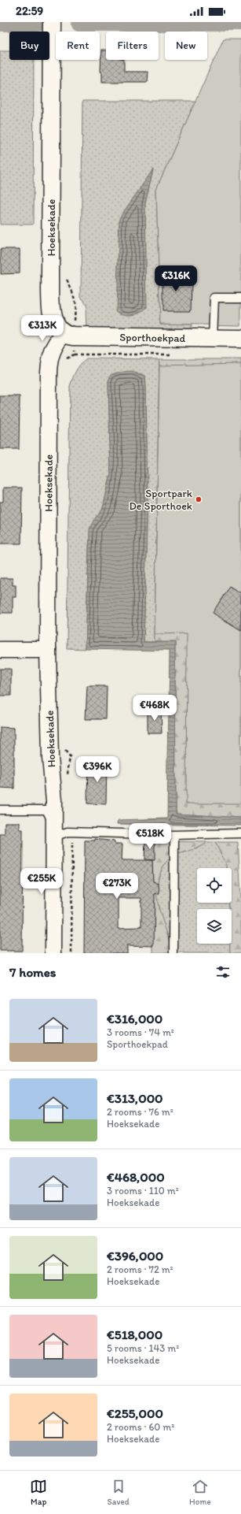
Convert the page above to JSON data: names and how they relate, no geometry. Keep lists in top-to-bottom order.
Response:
{
  "streets": {
    "street": ["Hoeksekade", "Sporthoekpad"]
  },
  "crossings": [
    ["Hoeksekade", "Sporthoekpad"]
  ],
  "places": ["Sportpark De Sporthoek"],
  "page": {
    "status": "22:59",
    "chip": [
      "Buy",
      "Rent",
      "Filters",
      "New"
    ],
    "price": [
      "€316K",
      "€313K",
      "€468K",
      "€396K",
      "€518K",
      "€255K",
      "€273K"
    ],
    "heading": "7 homes",
    "list": [
      {
        "name": "€316,000",
        "note": "3 rooms · 74 m² · Sporthoekpad"
      },
      {
        "name": "€313,000",
        "note": "2 rooms · 76 m² · Hoeksekade"
      },
      {
        "name": "€468,000",
        "note": "3 rooms · 110 m² · Hoeksekade"
      },
      {
        "name": "€396,000",
        "note": "2 rooms · 72 m² · Hoeksekade"
      },
      {
        "name": "€518,000",
        "note": "5 rooms · 143 m² · Hoeksekade"
      },
      {
        "name": "€255,000",
        "note": "2 rooms · 60 m² · Hoeksekade"
      }
    ],
    "tabs": ["Map", "Saved", "Home"]
  }
}
